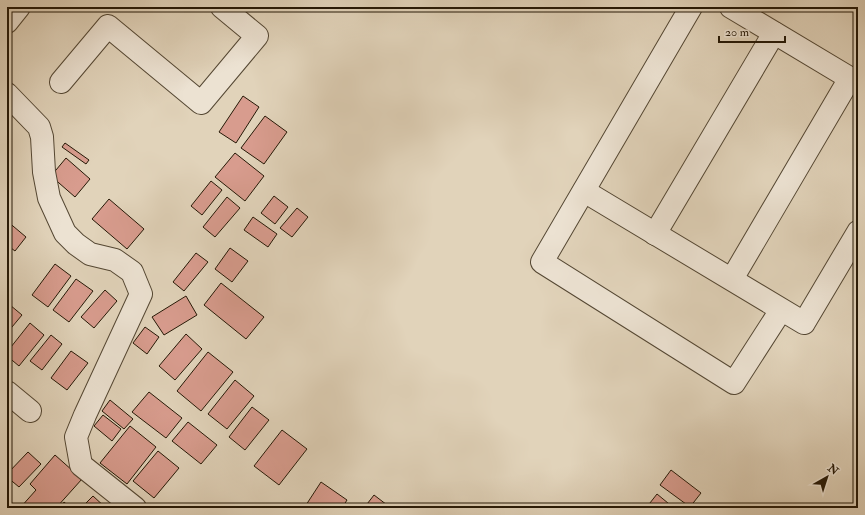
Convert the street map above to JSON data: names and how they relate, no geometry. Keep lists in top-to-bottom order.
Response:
{
  "scale_bar": "20 m",
  "north": "top right"
}
